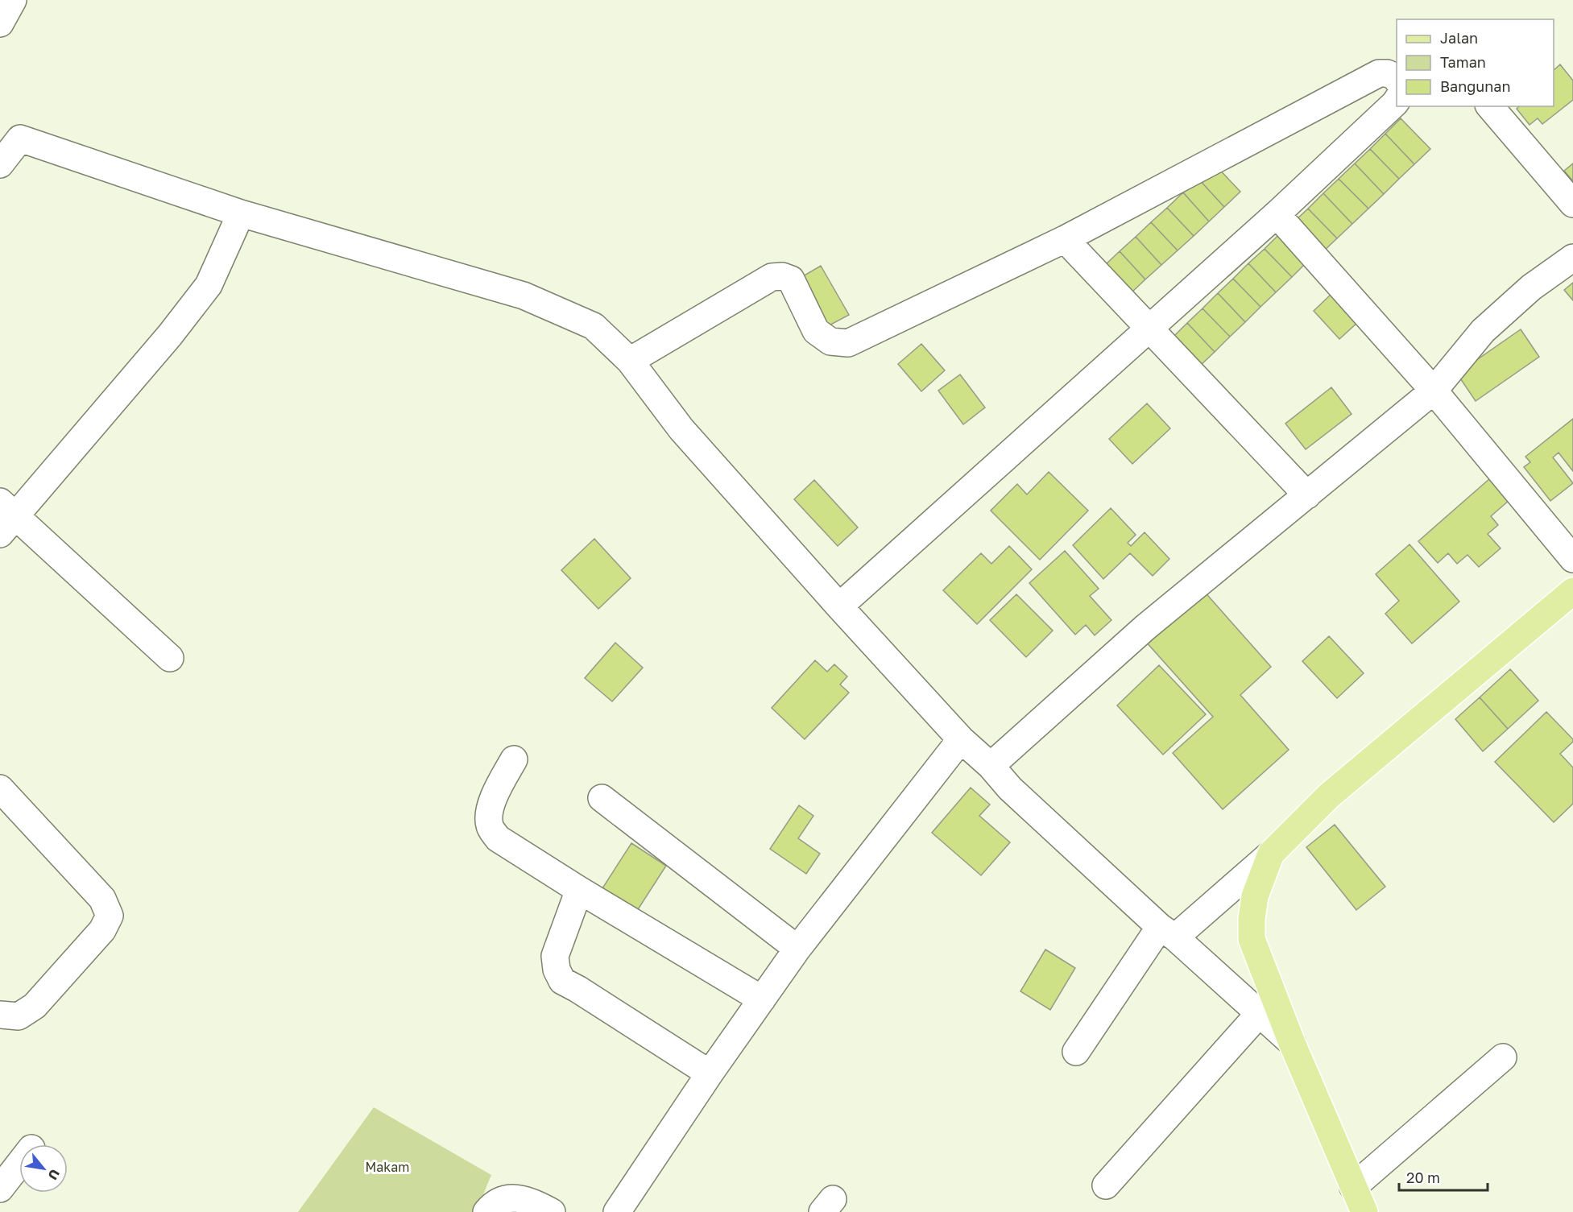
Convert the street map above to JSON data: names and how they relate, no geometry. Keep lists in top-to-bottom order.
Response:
{
  "parks": ["Makam"],
  "legend": ["Jalan", "Taman", "Bangunan"],
  "scale_bar": "20 m",
  "north": "bottom right"
}
